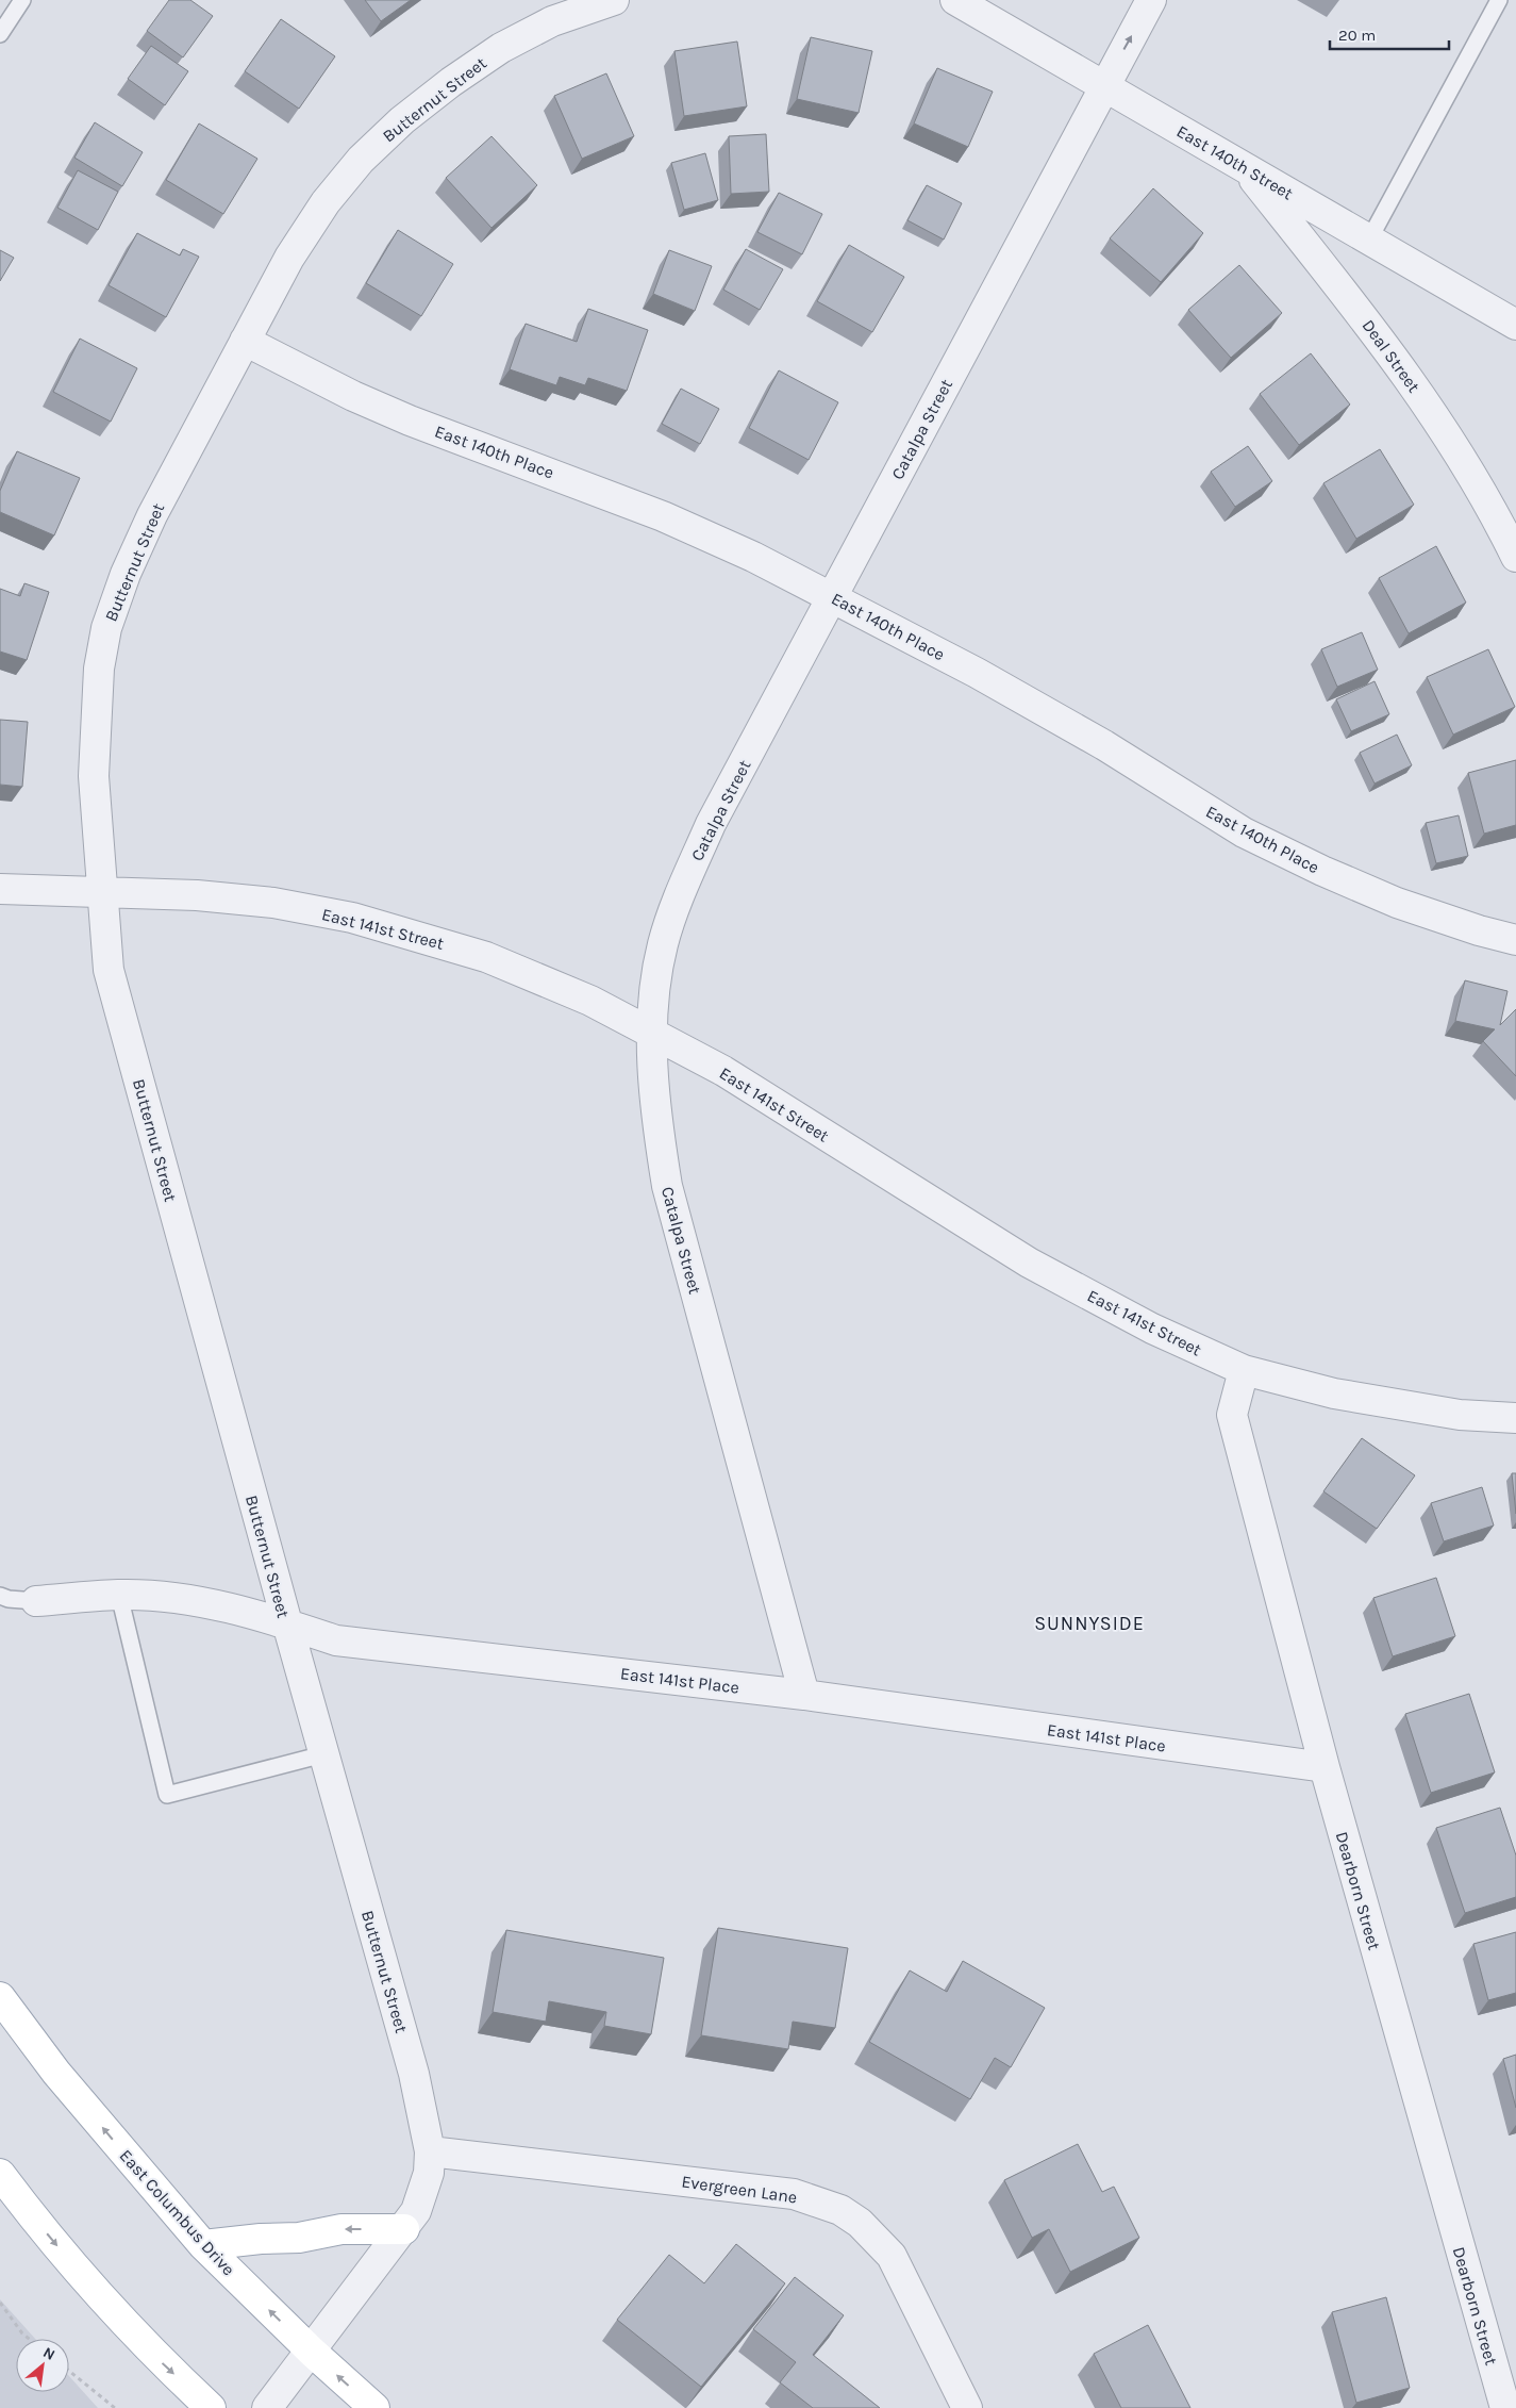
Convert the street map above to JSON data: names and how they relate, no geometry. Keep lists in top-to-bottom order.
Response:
{
  "streets": {
    "main road": ["East Columbus Drive"],
    "street": [
      "Butternut Street",
      "East 140th Street",
      "Deal Street",
      "Catalpa Street",
      "East 140th Place",
      "East 141st Street",
      "East 141st Place",
      "Dearborn Street",
      "Evergreen Lane"
    ]
  },
  "crossings": [
    ["Butternut Street", "East 140th Place"],
    ["Butternut Street", "East 141st Street"],
    ["Butternut Street", "East 141st Place"],
    ["Butternut Street", "Evergreen Lane"],
    ["Butternut Street", "East Columbus Drive"],
    ["East 140th Street", "Deal Street"],
    ["East 140th Street", "Catalpa Street"],
    ["Catalpa Street", "East 140th Place"],
    ["Catalpa Street", "East 141st Street"],
    ["Catalpa Street", "East 141st Place"],
    ["East 141st Street", "Dearborn Street"],
    ["East 141st Place", "Dearborn Street"]
  ],
  "districts": ["SUNNYSIDE"],
  "scale_bar": "20 m",
  "north": "top right"
}
